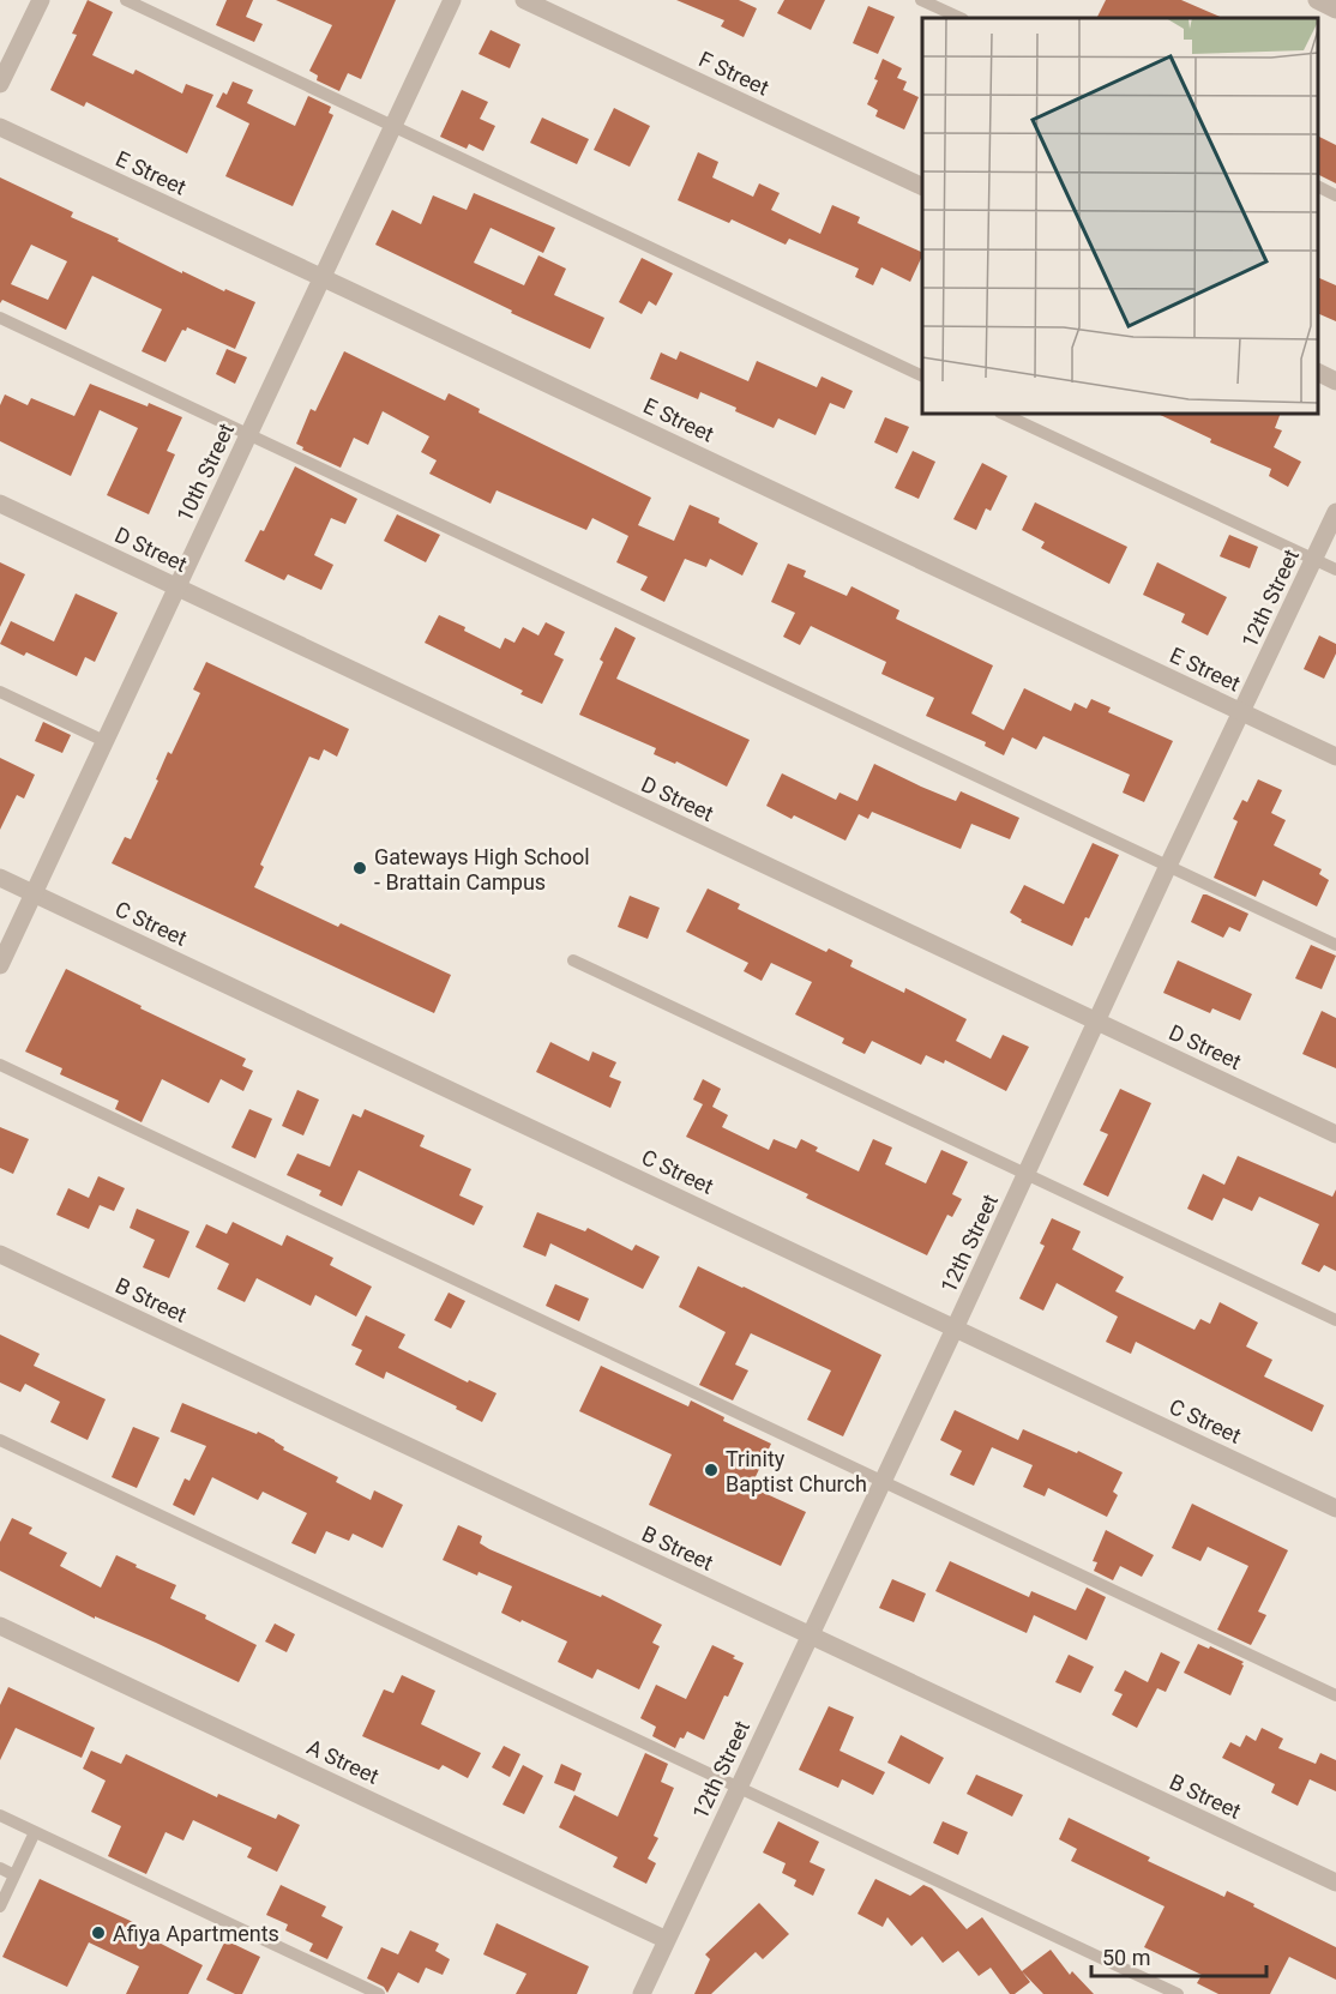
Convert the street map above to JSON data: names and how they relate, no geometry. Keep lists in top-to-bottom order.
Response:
{
  "streets": {
    "street": [
      "F Street",
      "E Street",
      "10th Street",
      "D Street",
      "12th Street",
      "C Street",
      "B Street",
      "A Street"
    ]
  },
  "crossings": [
    ["E Street", "10th Street"],
    ["E Street", "12th Street"],
    ["10th Street", "D Street"],
    ["10th Street", "C Street"],
    ["D Street", "12th Street"],
    ["12th Street", "C Street"],
    ["12th Street", "B Street"],
    ["12th Street", "A Street"]
  ],
  "places": ["Gateways High School - Brattain Campus", "Trinity Baptist Church", "Afiya Apartments"],
  "scale_bar": "50 m"
}
